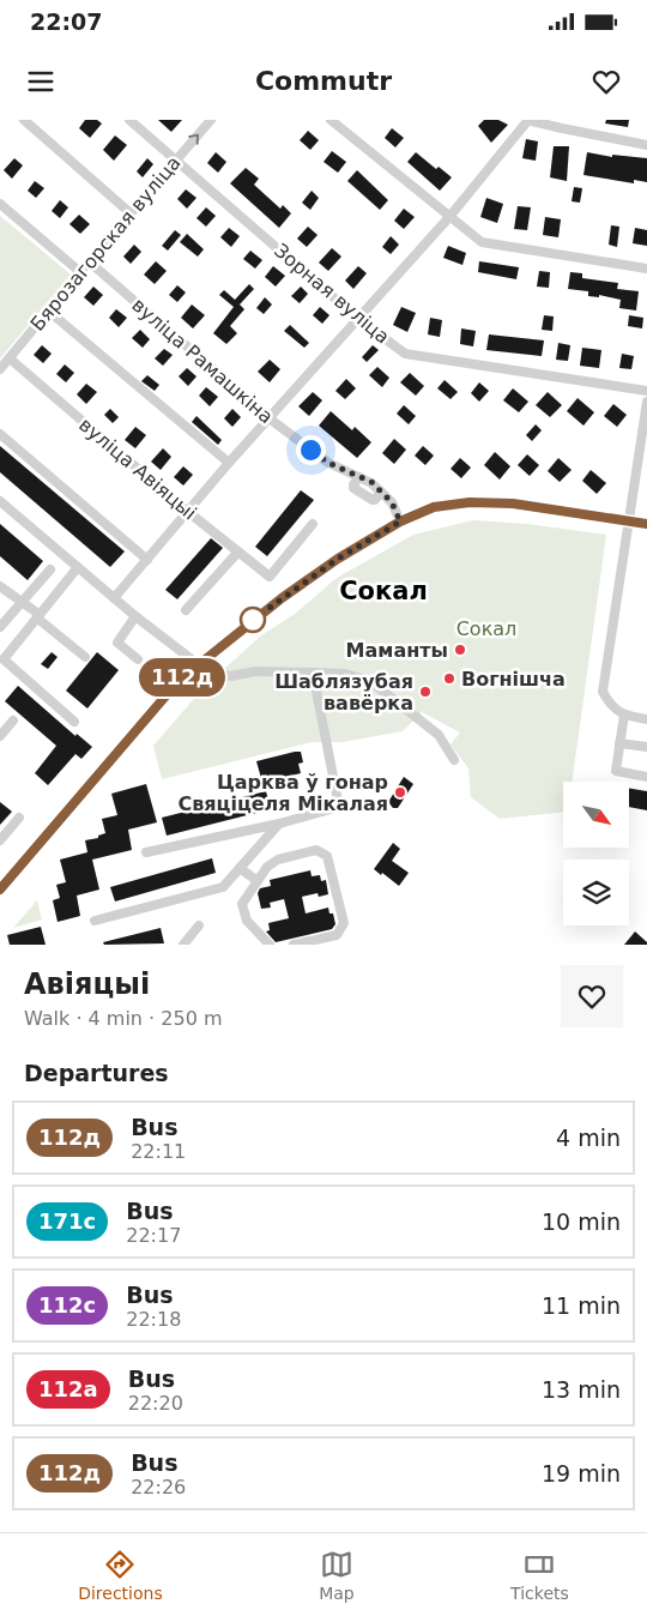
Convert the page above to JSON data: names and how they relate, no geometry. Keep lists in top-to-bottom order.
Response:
{
  "streets": {
    "street": [
      "Бярозагорская вуліца",
      "Зорная вуліца",
      "вуліца Рамашкіна",
      "вуліца Авіяцыі"
    ]
  },
  "crossings": [
    ["Бярозагорская вуліца", "Зорная вуліца"],
    ["Бярозагорская вуліца", "вуліца Рамашкіна"],
    ["Бярозагорская вуліца", "вуліца Авіяцыі"]
  ],
  "districts": ["Сокал"],
  "parks": ["Сокал"],
  "places": [
    "Маманты",
    "Вогнішча",
    "Шаблязубая вавёрка",
    "Царква ў гонар Свяціцеля Мікалая"
  ],
  "lines": ["bus line 112д"],
  "north": "bottom right",
  "page": {
    "status": "22:07",
    "header": "Commutr",
    "on_map": "112д",
    "heading": [
      ["Авіяцыі", "Walk · 4 min · 250 m"],
      "Departures"
    ],
    "list": [
      {
        "mark": "112д",
        "name": "Bus",
        "note": "22:11",
        "value": "4 min"
      },
      {
        "mark": "171с",
        "name": "Bus",
        "note": "22:17",
        "value": "10 min"
      },
      {
        "mark": "112с",
        "name": "Bus",
        "note": "22:18",
        "value": "11 min"
      },
      {
        "mark": "112а",
        "name": "Bus",
        "note": "22:20",
        "value": "13 min"
      },
      {
        "mark": "112д",
        "name": "Bus",
        "note": "22:26",
        "value": "19 min"
      }
    ],
    "tabs": ["Directions", "Map", "Tickets"]
  }
}
